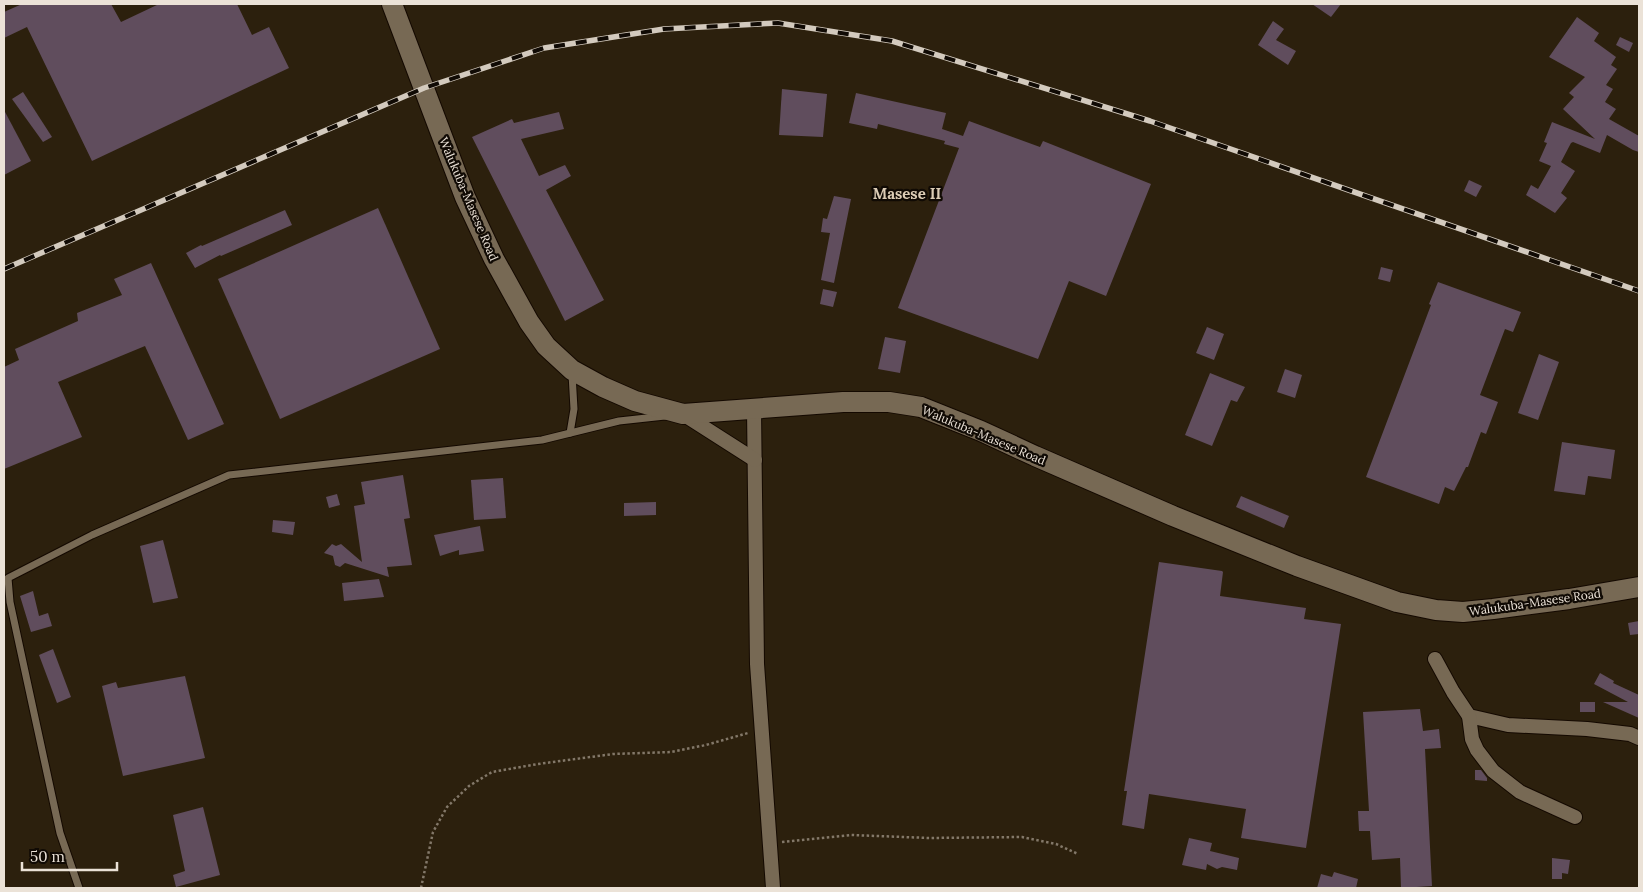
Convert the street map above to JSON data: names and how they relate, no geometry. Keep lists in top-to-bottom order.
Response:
{
  "streets": {
    "street": ["Walukuba-Masese Road"]
  },
  "districts": ["Masese II"],
  "scale_bar": "50 m"
}
